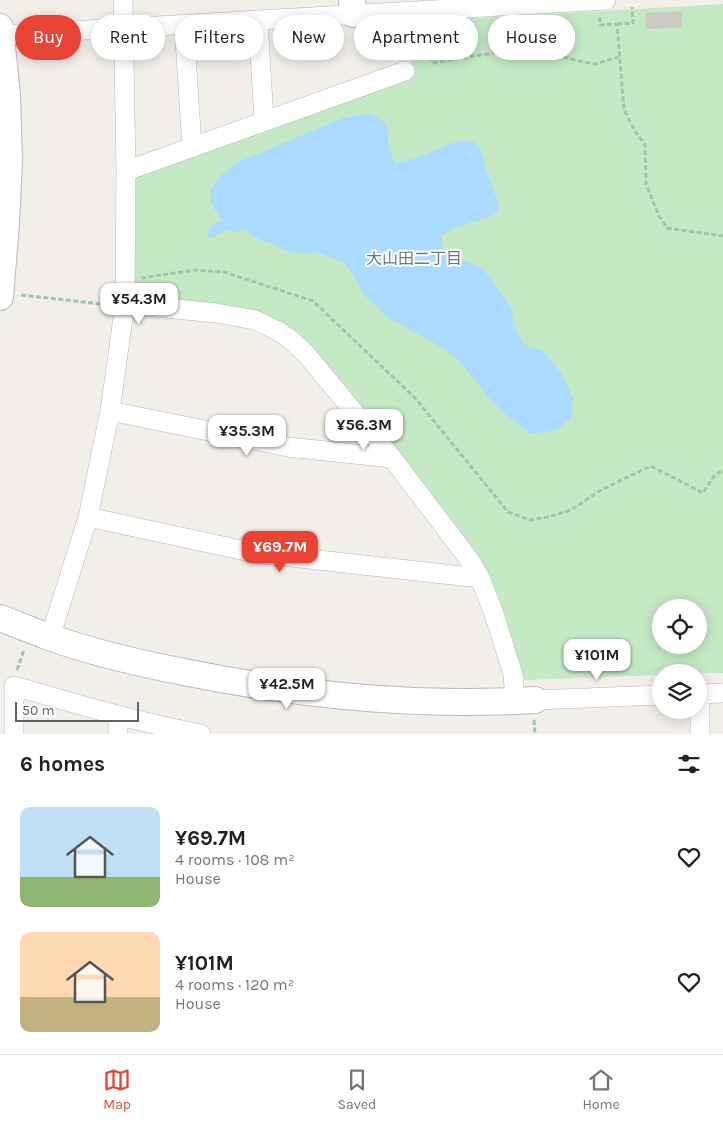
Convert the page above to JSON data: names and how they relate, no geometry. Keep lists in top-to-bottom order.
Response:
{
  "districts": ["大山田二丁目"],
  "scale_bar": "50 m",
  "page": {
    "chip": [
      "Buy",
      "Rent",
      "Filters",
      "New",
      "Apartment",
      "House"
    ],
    "price": [
      "¥54.3M",
      "¥56.3M",
      "¥35.3M",
      "¥69.7M",
      "¥101M",
      "¥42.5M"
    ],
    "scale": "50 m",
    "heading": "6 homes",
    "list": [
      {
        "name": "¥69.7M",
        "note": "4 rooms · 108 m² · House"
      },
      {
        "name": "¥101M",
        "note": "4 rooms · 120 m² · House"
      }
    ],
    "tabs": ["Map", "Saved", "Home"]
  }
}
